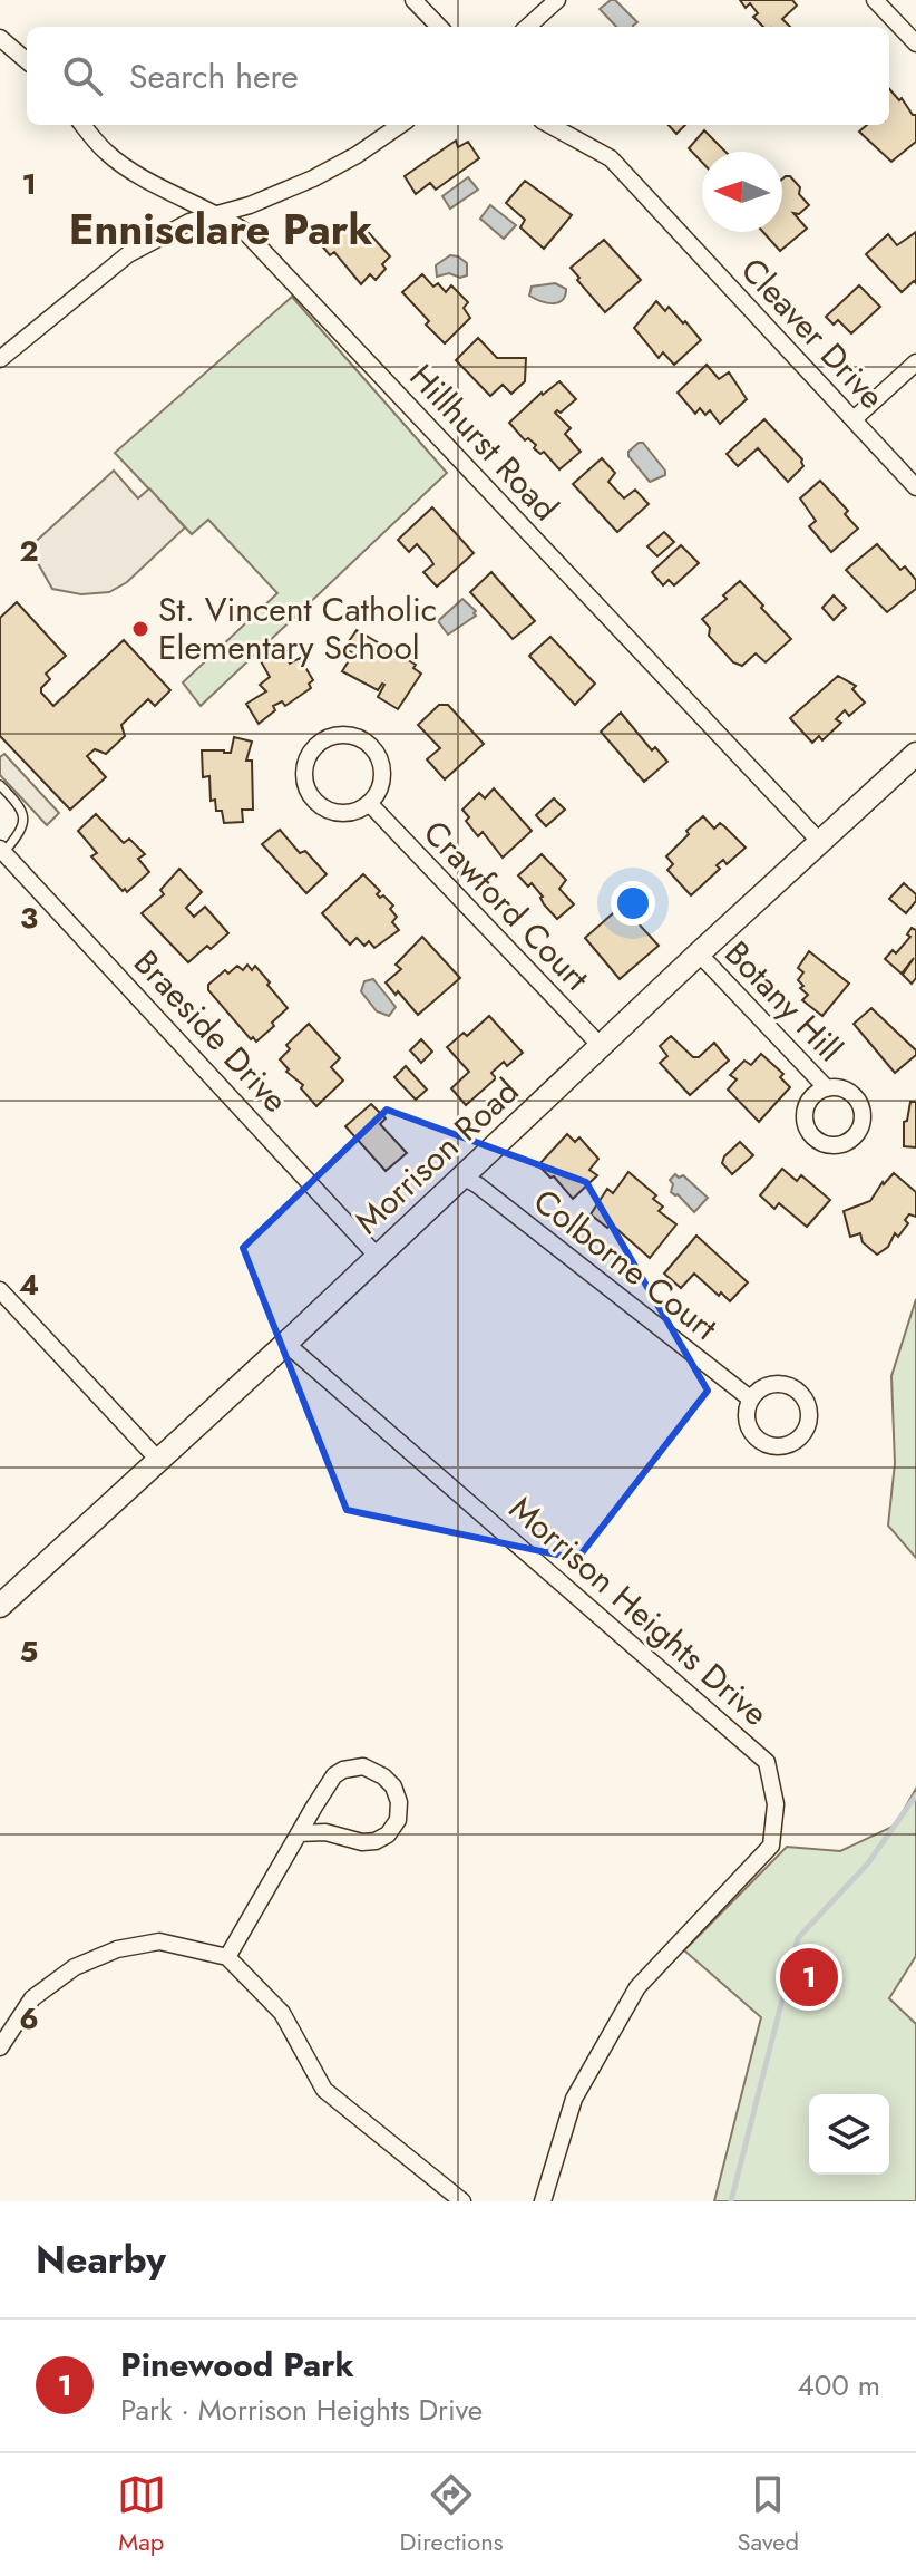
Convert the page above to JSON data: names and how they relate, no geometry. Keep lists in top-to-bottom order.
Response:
{
  "streets": {
    "street": [
      "Cleaver Drive",
      "Hillhurst Road",
      "Crawford Court",
      "Botany Hill",
      "Braeside Drive",
      "Morrison Road",
      "Colborne Court",
      "Morrison Heights Drive"
    ]
  },
  "crossings": [
    ["Hillhurst Road", "Morrison Road"],
    ["Crawford Court", "Morrison Road"],
    ["Botany Hill", "Morrison Road"],
    ["Braeside Drive", "Morrison Road"],
    ["Morrison Road", "Colborne Court"],
    ["Morrison Road", "Morrison Heights Drive"]
  ],
  "districts": ["Ennisclare Park"],
  "places": ["St. Vincent Catholic Elementary School"],
  "north": "left",
  "page": {
    "search": "Search here",
    "pins": "1",
    "heading": "Nearby",
    "list": [
      {
        "mark": "1",
        "name": "Pinewood Park",
        "note": "Park · Morrison Heights Drive",
        "value": "400 m"
      }
    ],
    "nav": ["Map", "Directions", "Saved"]
  },
  "grid": {
    "rows": [
      "1",
      "2",
      "3",
      "4",
      "5",
      "6"
    ]
  }
}
